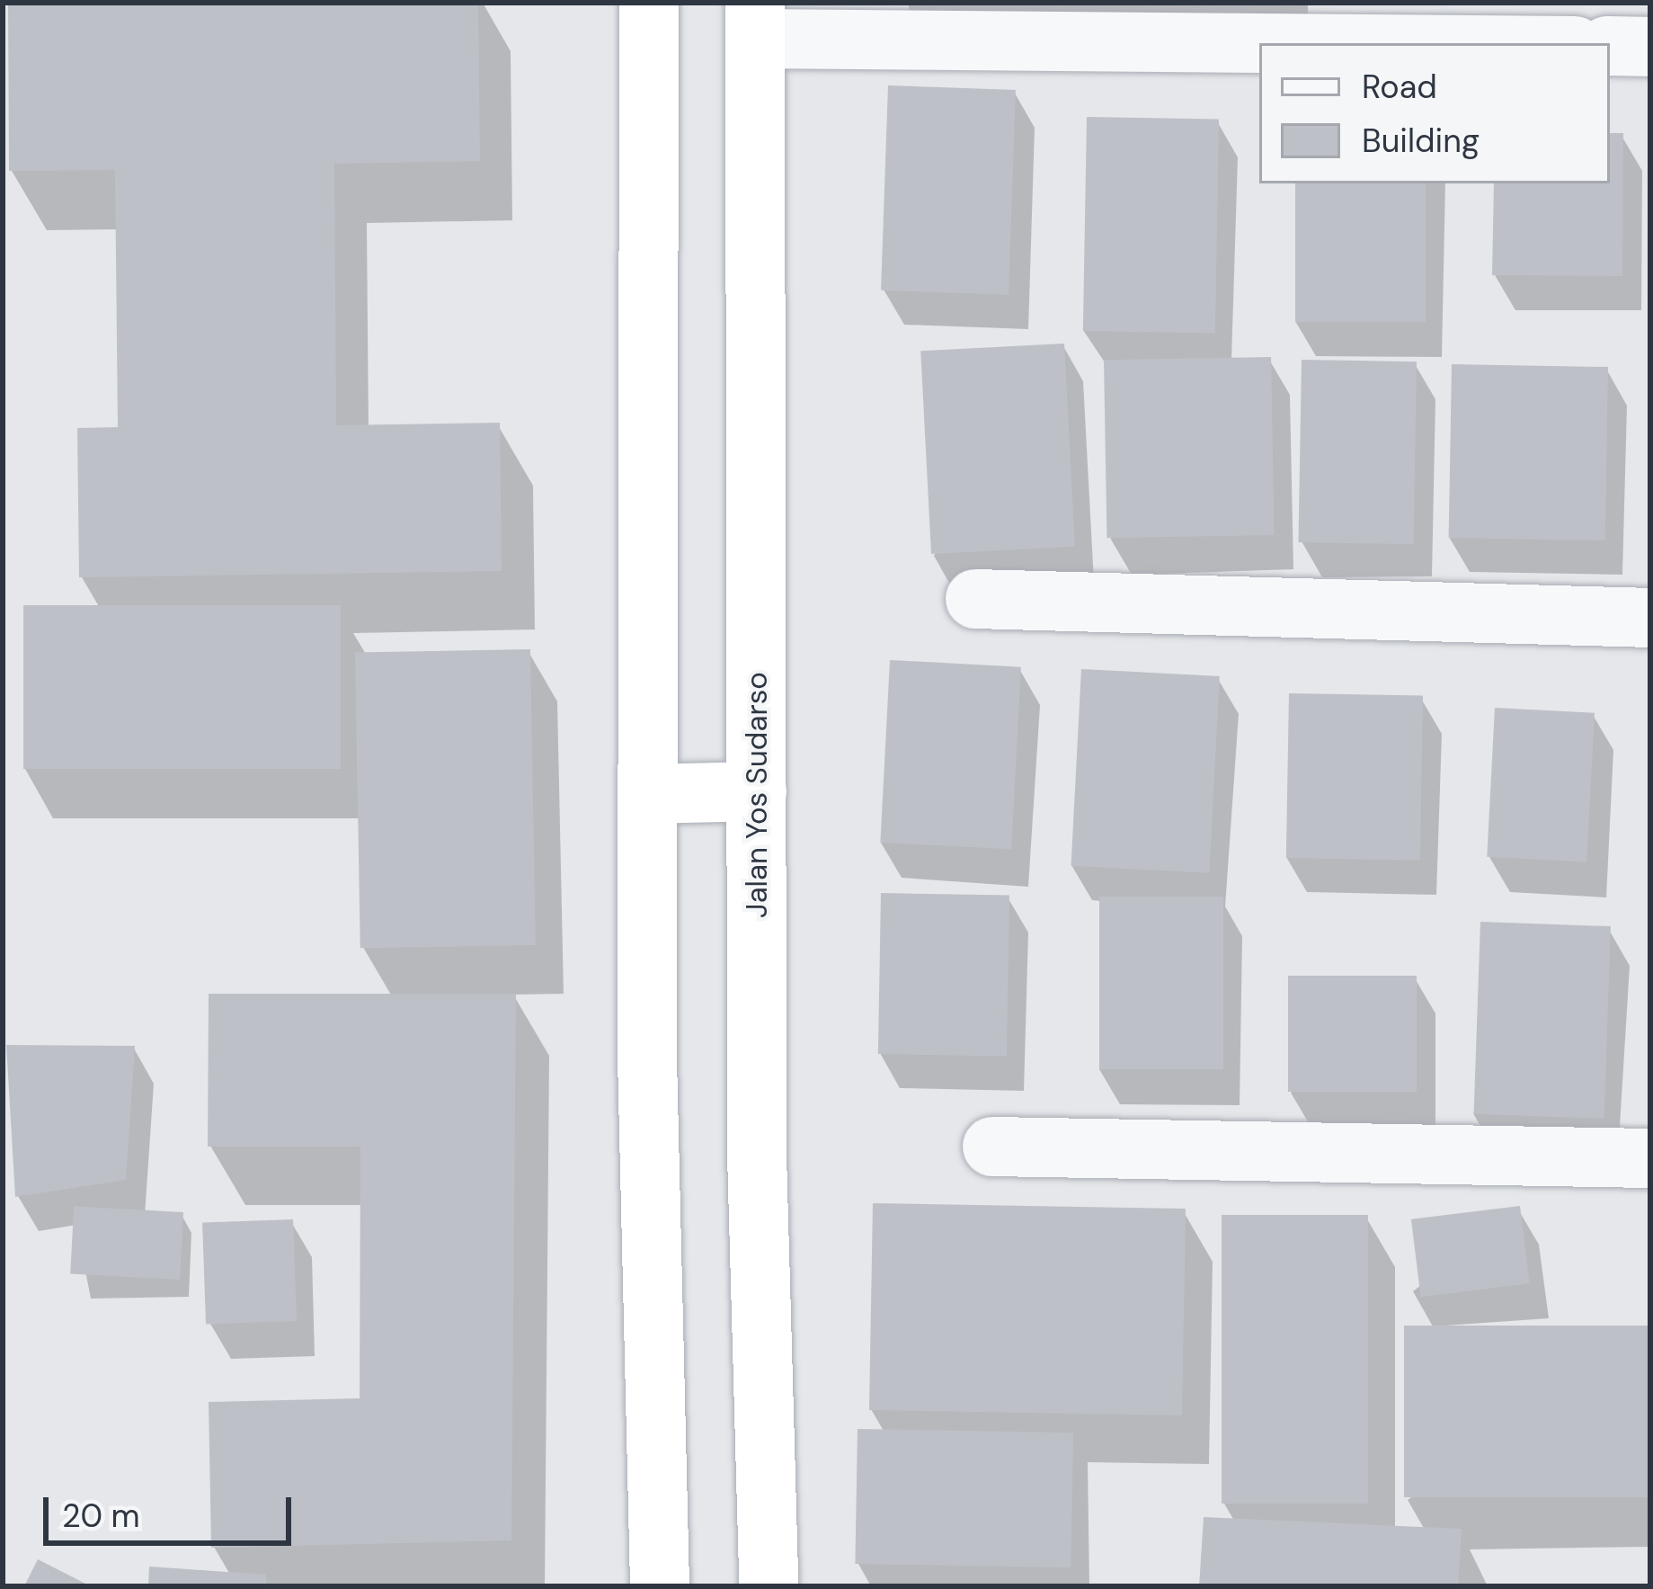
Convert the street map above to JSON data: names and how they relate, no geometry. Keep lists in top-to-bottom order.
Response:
{
  "streets": {
    "highway": ["Jalan Yos Sudarso"]
  },
  "legend": ["Road", "Building"],
  "scale_bar": "20 m"
}
